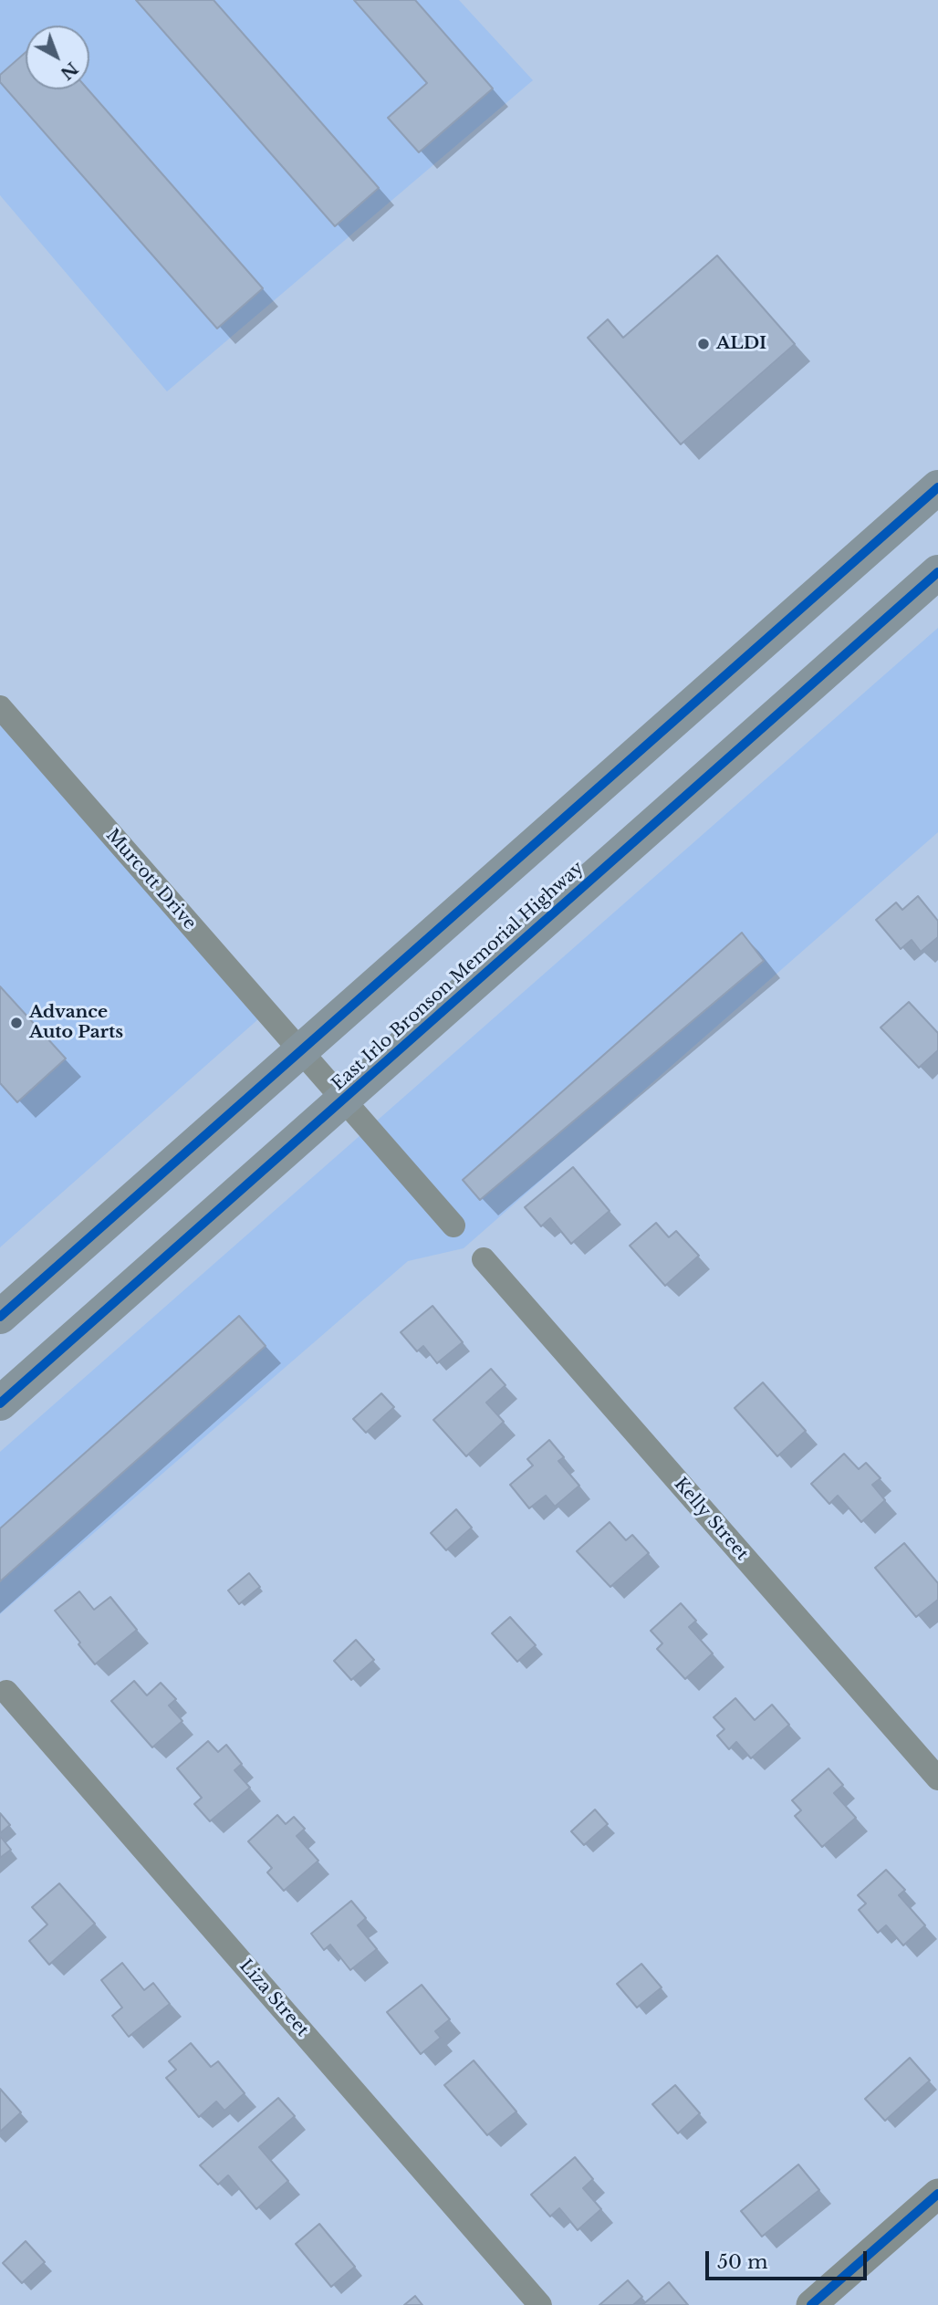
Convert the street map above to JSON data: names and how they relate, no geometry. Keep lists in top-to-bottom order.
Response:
{
  "streets": {
    "highway": ["East Irlo Bronson Memorial Highway"],
    "street": ["Murcott Drive", "Kelly Street", "Liza Street"]
  },
  "places": ["ALDI", "Advance Auto Parts"],
  "scale_bar": "50 m",
  "north": "bottom right"
}
